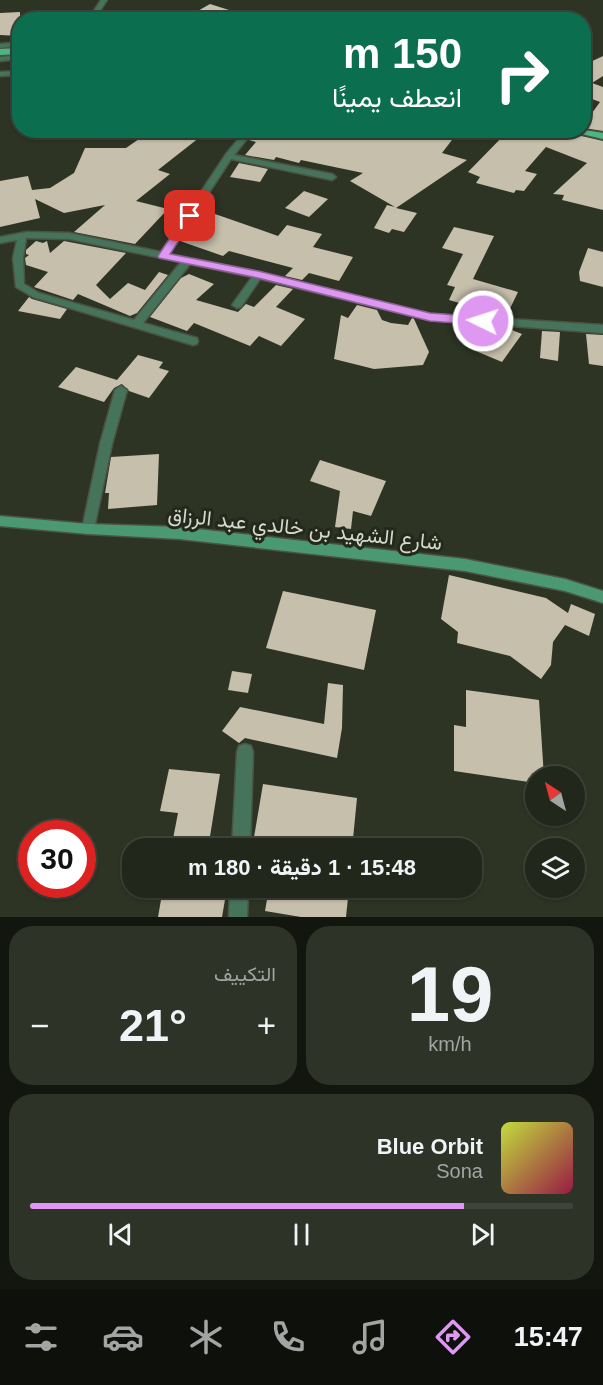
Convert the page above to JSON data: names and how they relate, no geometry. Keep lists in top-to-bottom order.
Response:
{
  "streets": {
    "main road": ["شارع الشهيد بن خالدي عبد الرزاق"]
  },
  "north": "top left",
  "page": {
    "turn": ["150 m", "انعطف يمينًا"],
    "limit": "30",
    "trip": "15:48 · 1 دقيقة · 180 m",
    "tile": [
      ["19", "km/h"],
      "التكييف"
    ],
    "heat": ["−", "21°", "+"],
    "song": ["Blue Orbit", "Sona"],
    "tabs": "15:47"
  }
}
